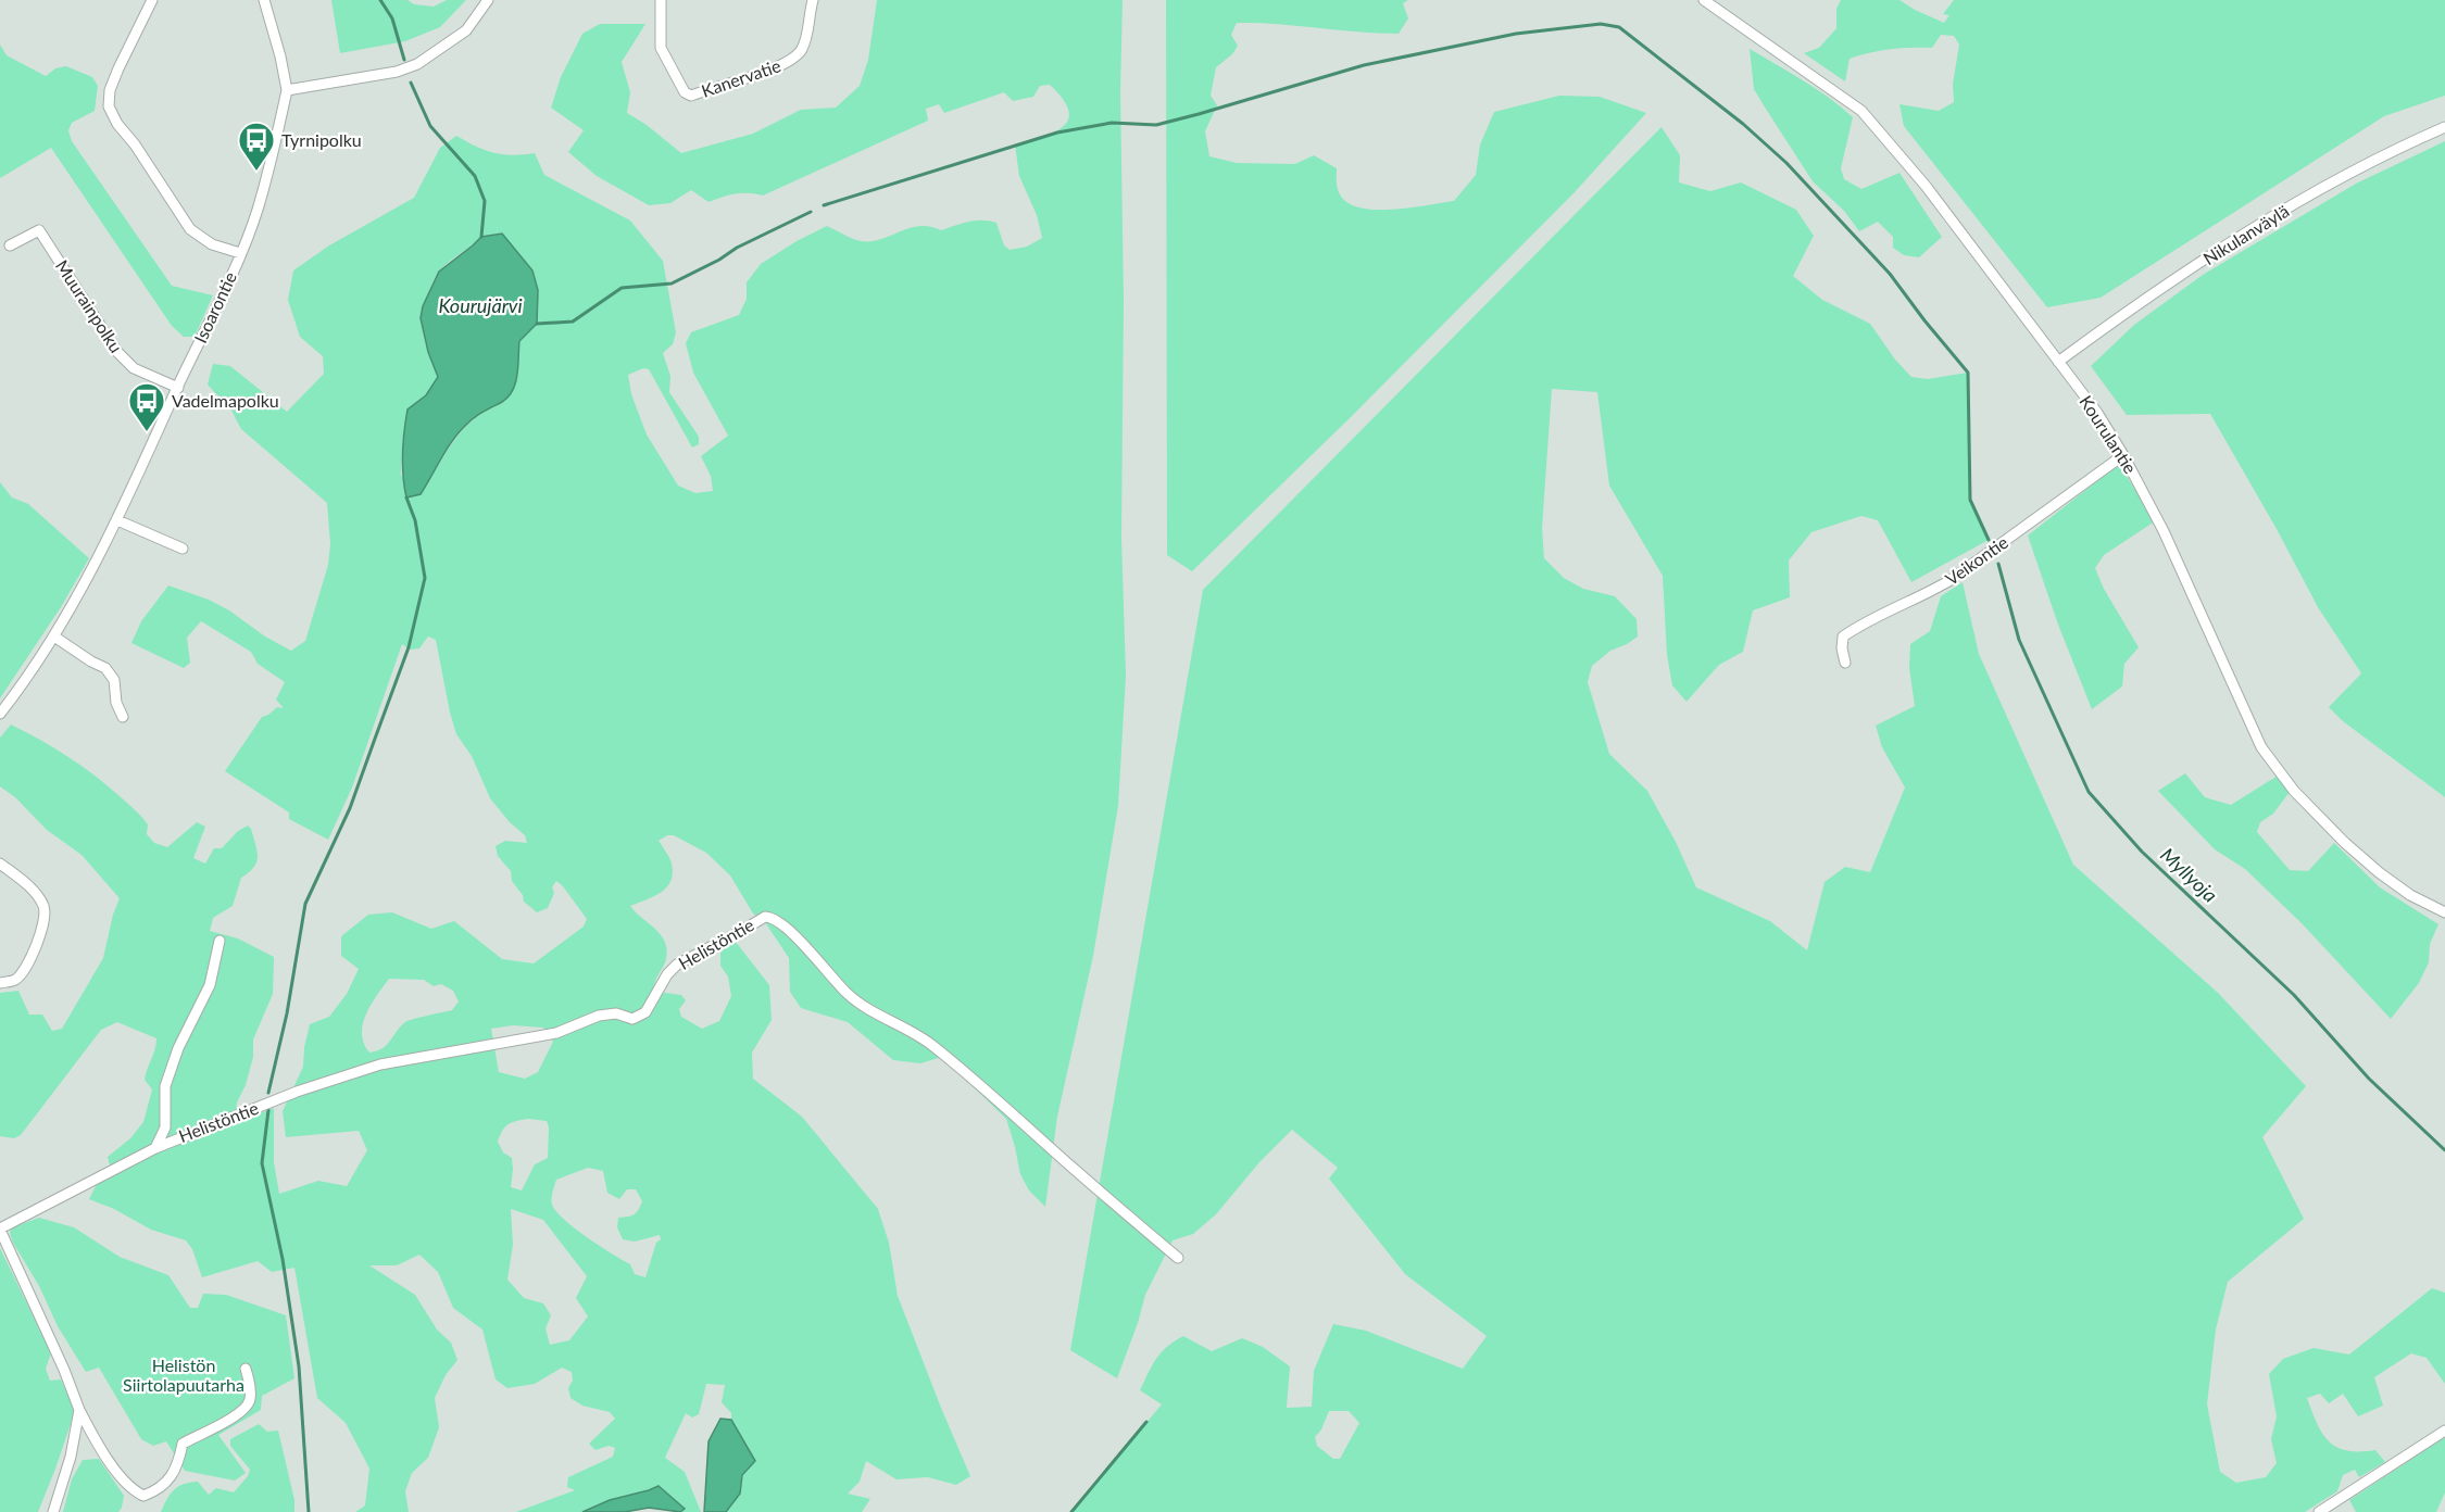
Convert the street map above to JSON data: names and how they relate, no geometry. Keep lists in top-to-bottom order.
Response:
{
  "streets": {
    "street": [
      "Kanervatie",
      "Nikulanväylä",
      "Muurainpolku",
      "Isoarontie",
      "Kourulantie",
      "Veikontie",
      "Helistöntie"
    ]
  },
  "crossings": [
    ["Nikulanväylä", "Kourulantie"],
    ["Muurainpolku", "Isoarontie"],
    ["Kourulantie", "Veikontie"]
  ],
  "water": ["Kourujärvi", "Myllyoja"],
  "parks": ["Helistön Siirtolapuutarha"],
  "places": {
    "bus stop": ["Tyrnipolku", "Vadelmapolku"]
  }
}
